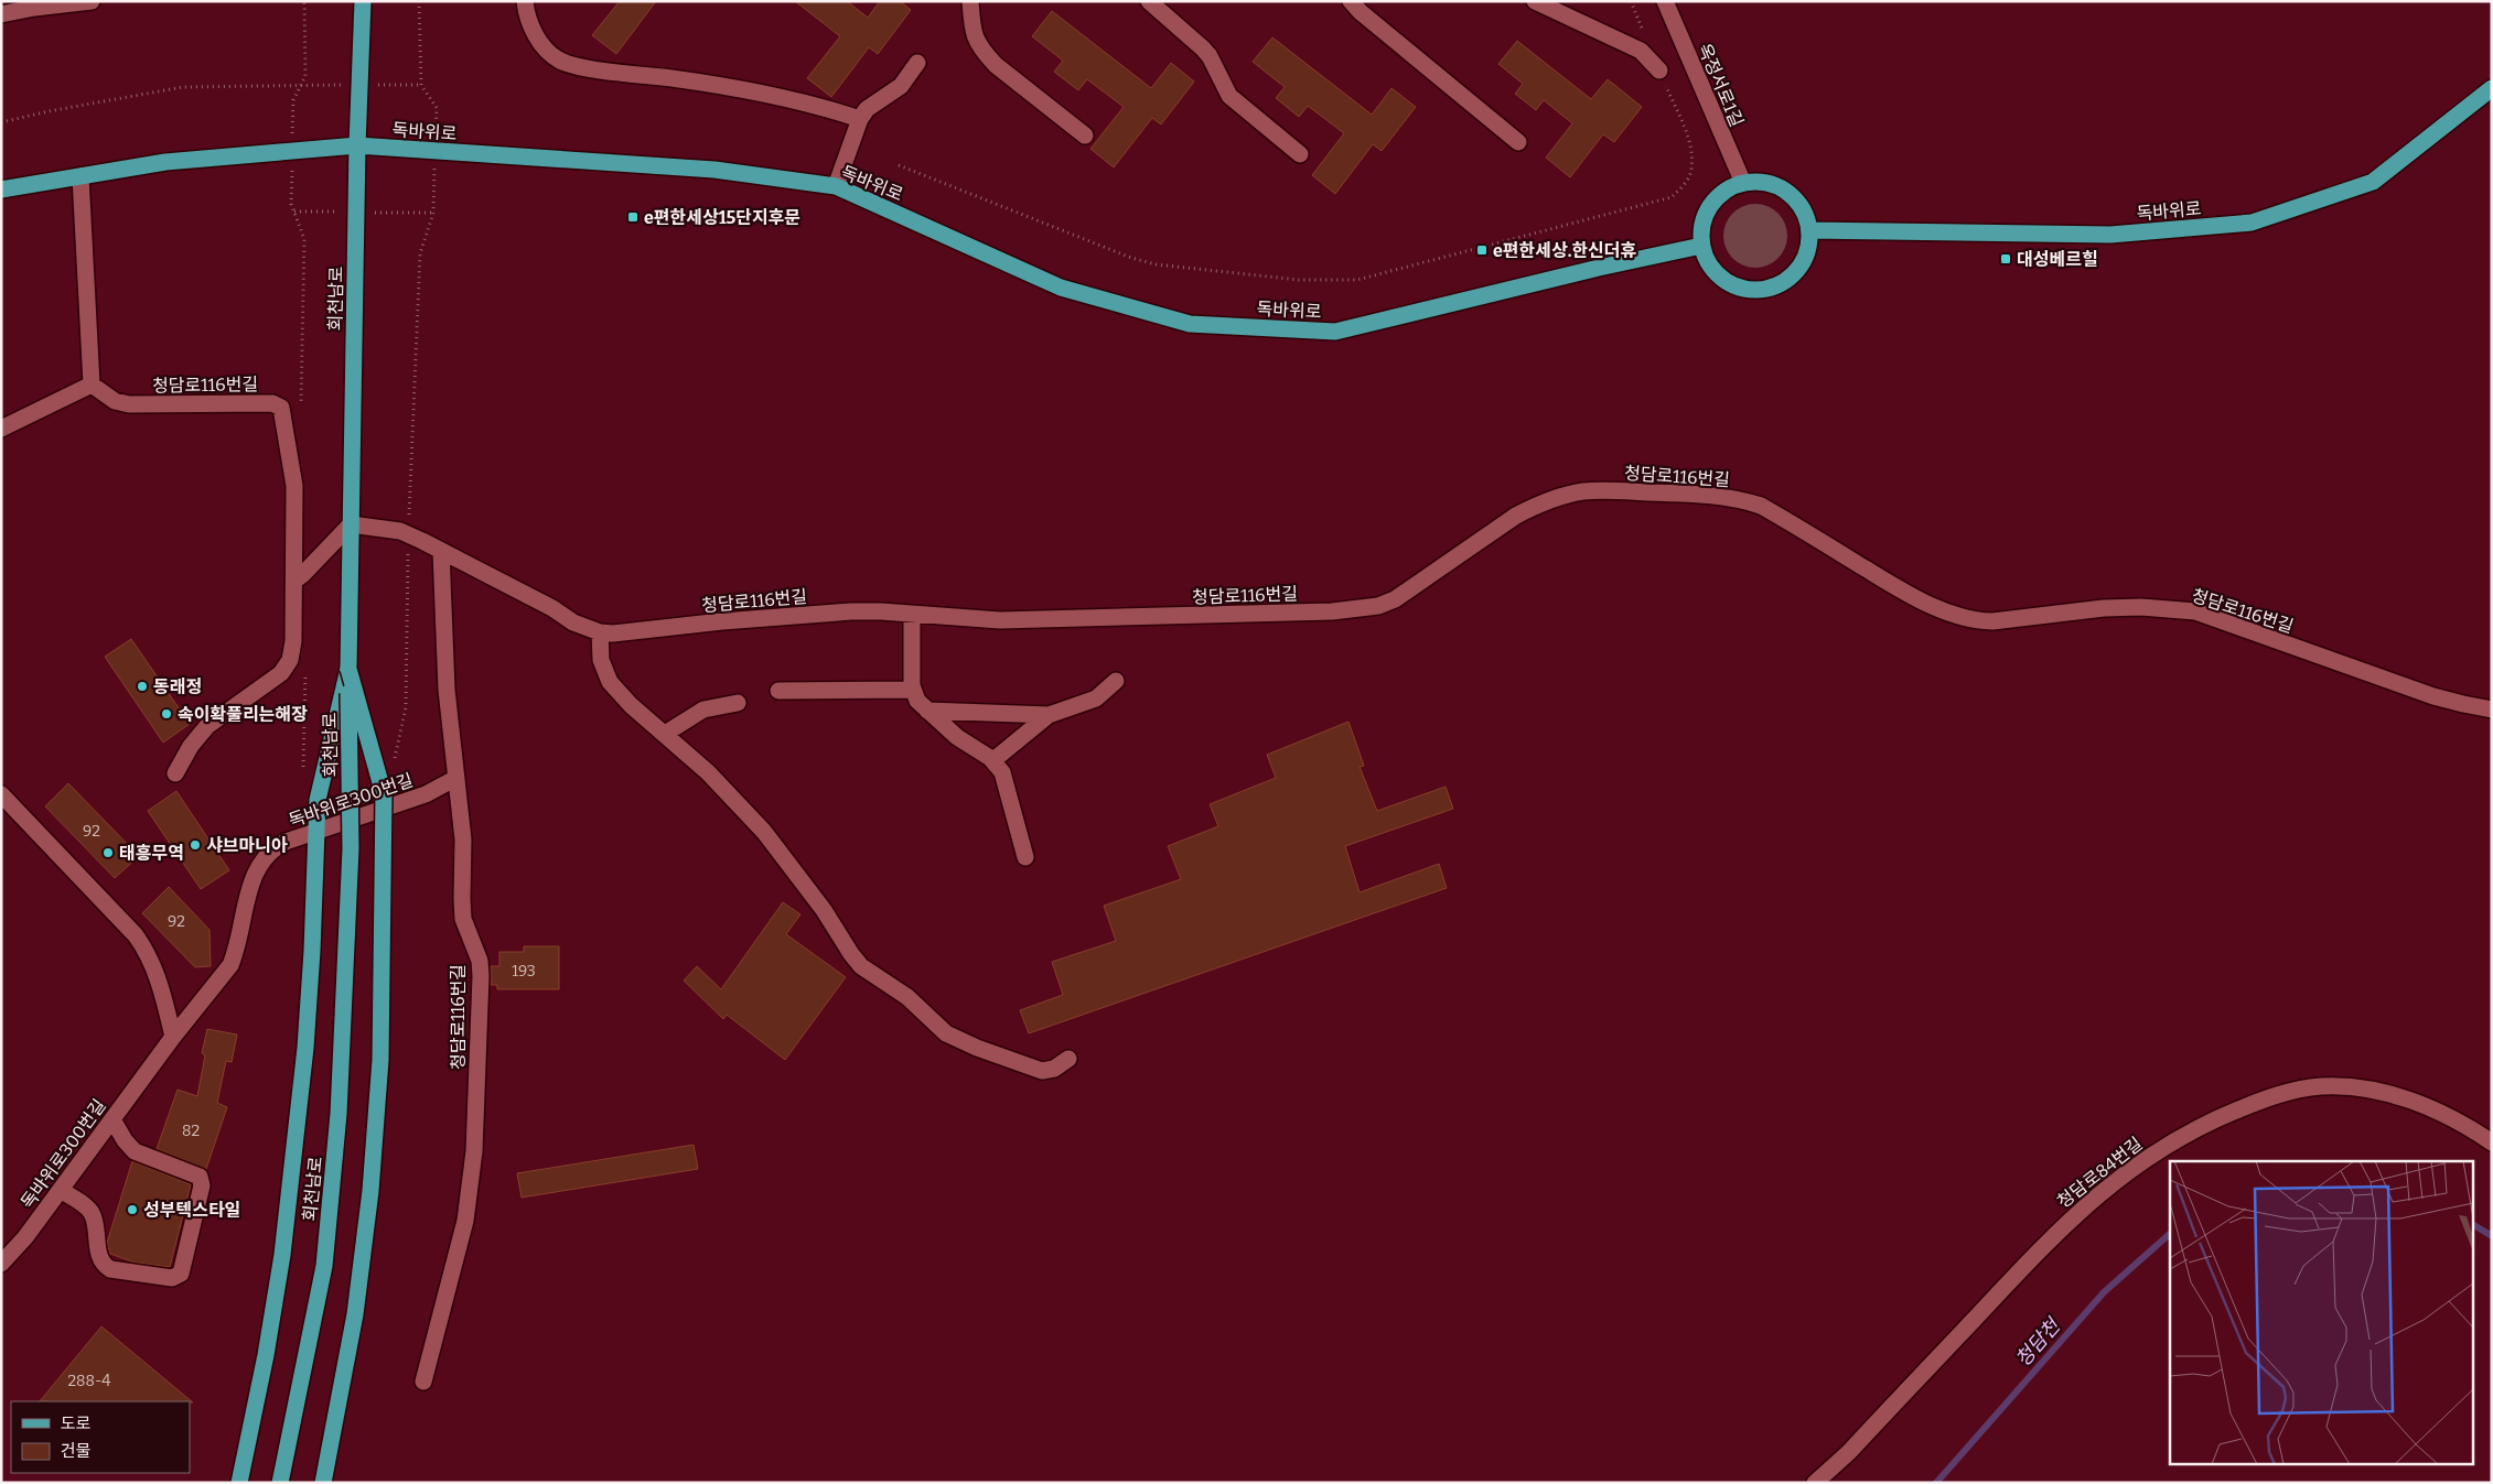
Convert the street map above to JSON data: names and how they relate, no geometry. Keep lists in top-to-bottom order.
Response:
{
  "streets": {
    "main road": ["독바위로", "회천남로"],
    "street": [
      "옥정서로1길",
      "청담로116번길",
      "독바위로300번길",
      "청담로84번길"
    ]
  },
  "crossings": [
    ["옥정서로1길", "독바위로"],
    ["독바위로", "회천남로"],
    ["회천남로", "청담로116번길"],
    ["청담로116번길", "독바위로300번길"]
  ],
  "water": ["청담천"],
  "places": {
    "transit": ["e편한세상15단지후문", "e편한세상.한신더휴", "대성베르힐"],
    "other": [
      "동래정",
      "속이확풀리는해장",
      "샤브마니아",
      "태흥무역",
      "성부텍스타일"
    ]
  },
  "house_numbers": [
    "92",
    "92",
    "193",
    "82",
    "288-4"
  ],
  "legend": ["도로", "건물"]
}
